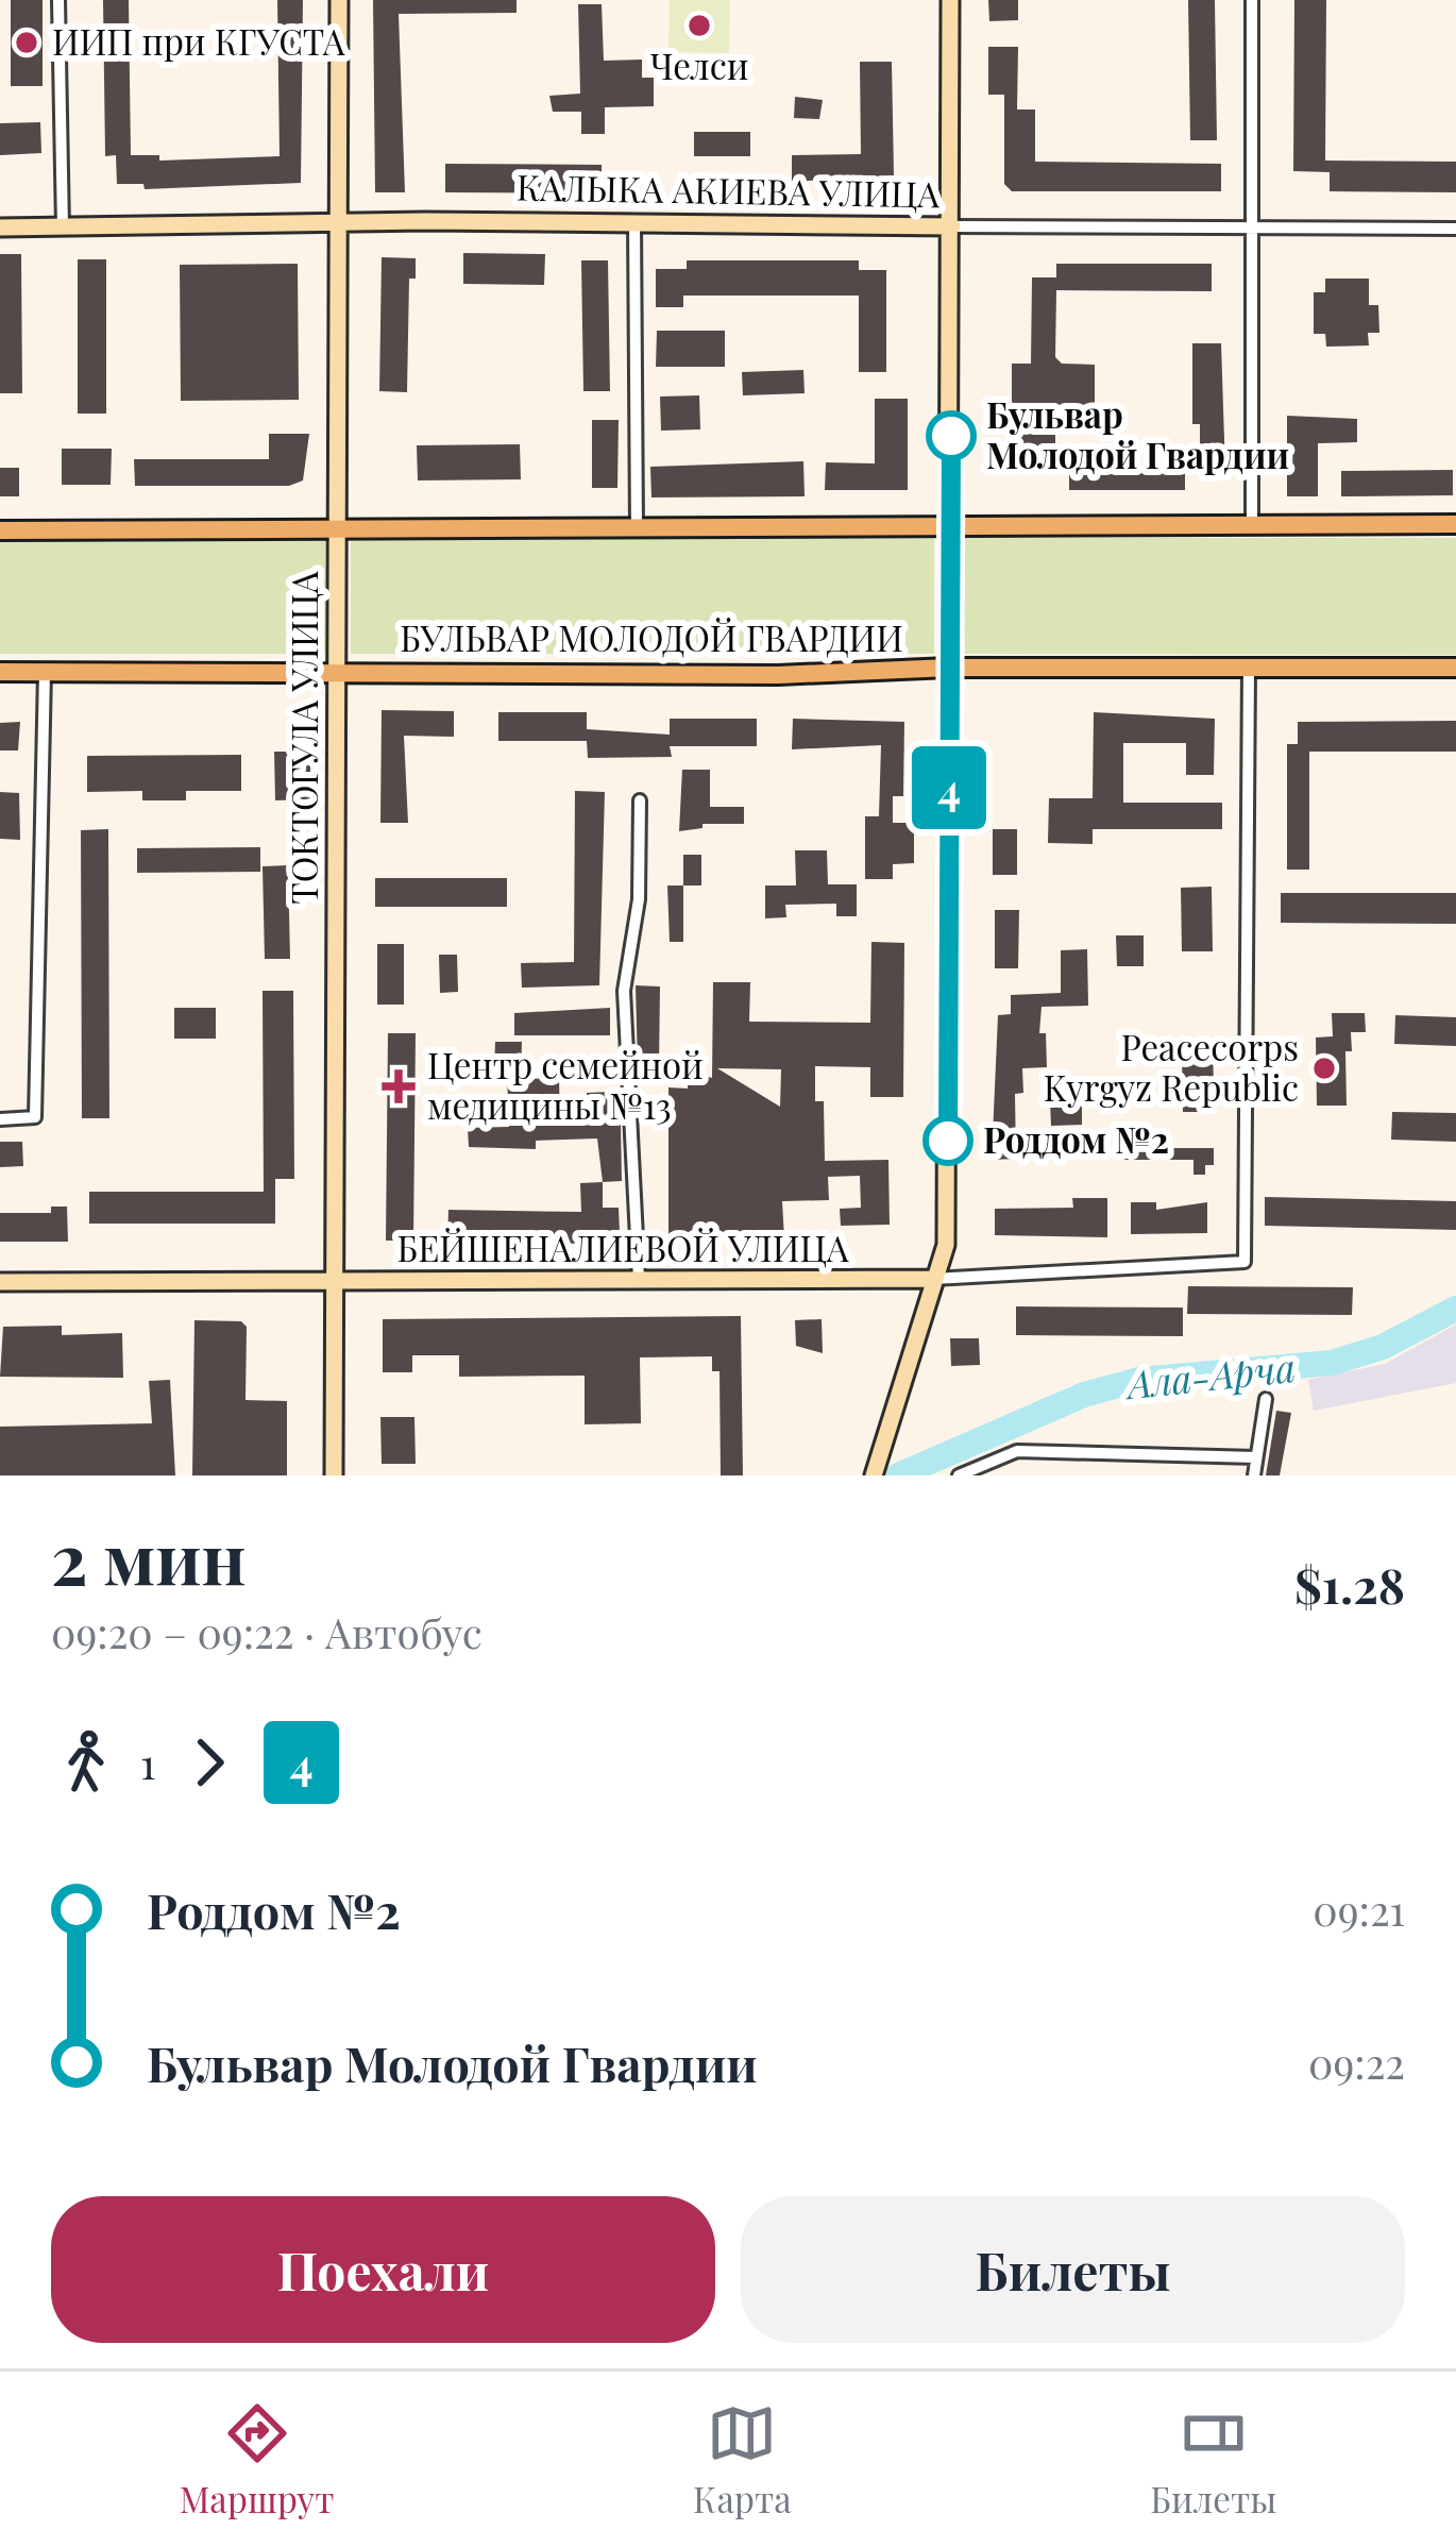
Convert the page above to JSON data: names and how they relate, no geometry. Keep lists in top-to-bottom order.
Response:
{
  "streets": {
    "main road": [
      "КАЛЫКА АКИЕВА УЛИЦА",
      "БУЛЬВАР МОЛОДОЙ ГВАРДИИ",
      "ТОКТОГУЛА УЛИЦА",
      "БЕЙШЕНАЛИЕВОЙ УЛИЦА"
    ]
  },
  "crossings": [
    ["КАЛЫКА АКИЕВА УЛИЦА", "ТОКТОГУЛА УЛИЦА"],
    ["БУЛЬВАР МОЛОДОЙ ГВАРДИИ", "ТОКТОГУЛА УЛИЦА"],
    ["БУЛЬВАР МОЛОДОЙ ГВАРДИИ", "БЕЙШЕНАЛИЕВОЙ УЛИЦА"],
    ["ТОКТОГУЛА УЛИЦА", "БЕЙШЕНАЛИЕВОЙ УЛИЦА"]
  ],
  "water": ["Ала-Арча"],
  "places": {
    "other": [
      "Челси",
      "ИИП при КГУСТА",
      "Бульвар Молодой Гвардии",
      "Peacecorps Kyrgyz Republic",
      "Роддом №2"
    ],
    "health": ["Центр семейной медицины №13"]
  },
  "lines": ["bus line 4"],
  "page": {
    "on_map": "4",
    "heading": ["2 мин", "09:20 – 09:22 · Автобус", "$1.28"],
    "legs": ["1", "4"],
    "list": [
      {
        "name": "Роддом №2",
        "value": "09:21"
      },
      {
        "name": "Бульвар Молодой Гвардии",
        "value": "09:22"
      }
    ],
    "buttons": ["Поехали", "Билеты"],
    "tabs": ["Маршрут", "Карта", "Билеты"]
  }
}
